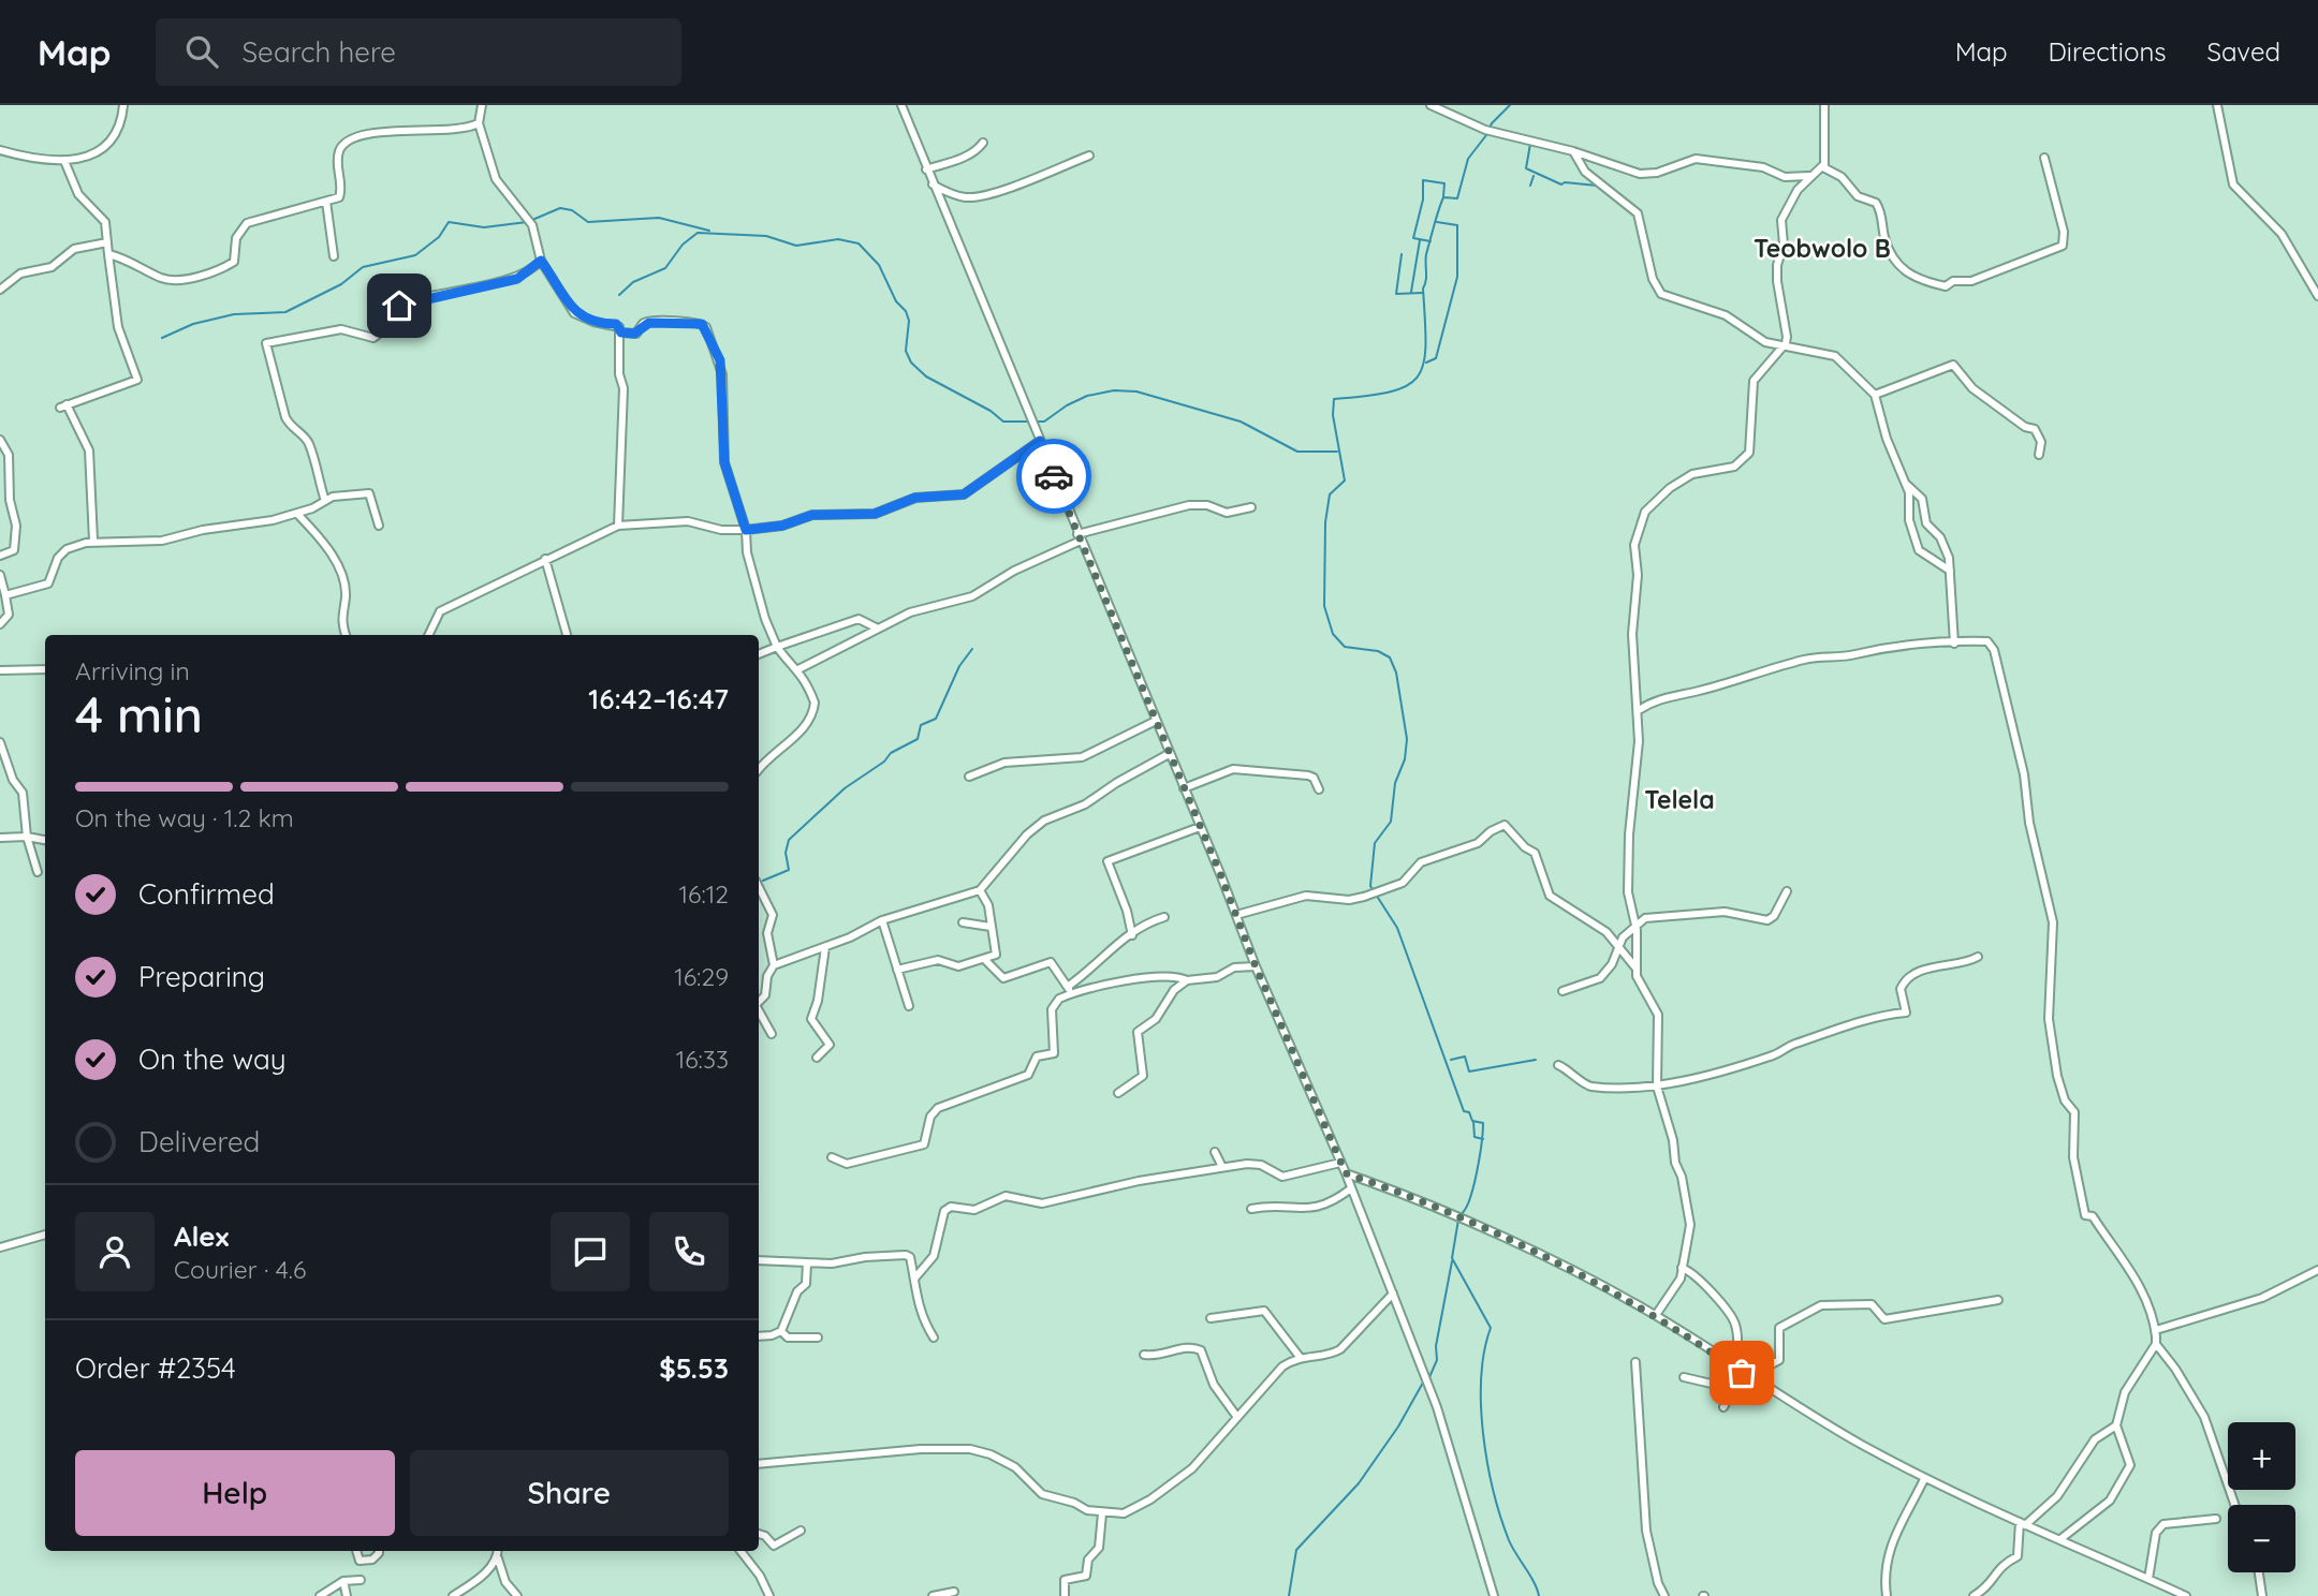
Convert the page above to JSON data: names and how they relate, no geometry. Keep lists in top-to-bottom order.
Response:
{
  "districts": ["Teobwolo B", "Telela"],
  "page": {
    "header": "Map",
    "search": "Search here",
    "nav": ["Map", "Directions", "Saved"],
    "heading": ["4 min", "Arriving in", "16:42–16:47"],
    "panel": [
      "Alex",
      "Courier · 4.6",
      "Order #2354",
      "$5.53"
    ],
    "bar": "On the way · 1.2 km",
    "list": [
      ["Confirmed", "16:12"],
      ["Preparing", "16:29"],
      ["On the way", "16:33"],
      "Delivered"
    ],
    "map_buttons": ["+", "−"],
    "buttons": ["Help", "Share"]
  }
}
